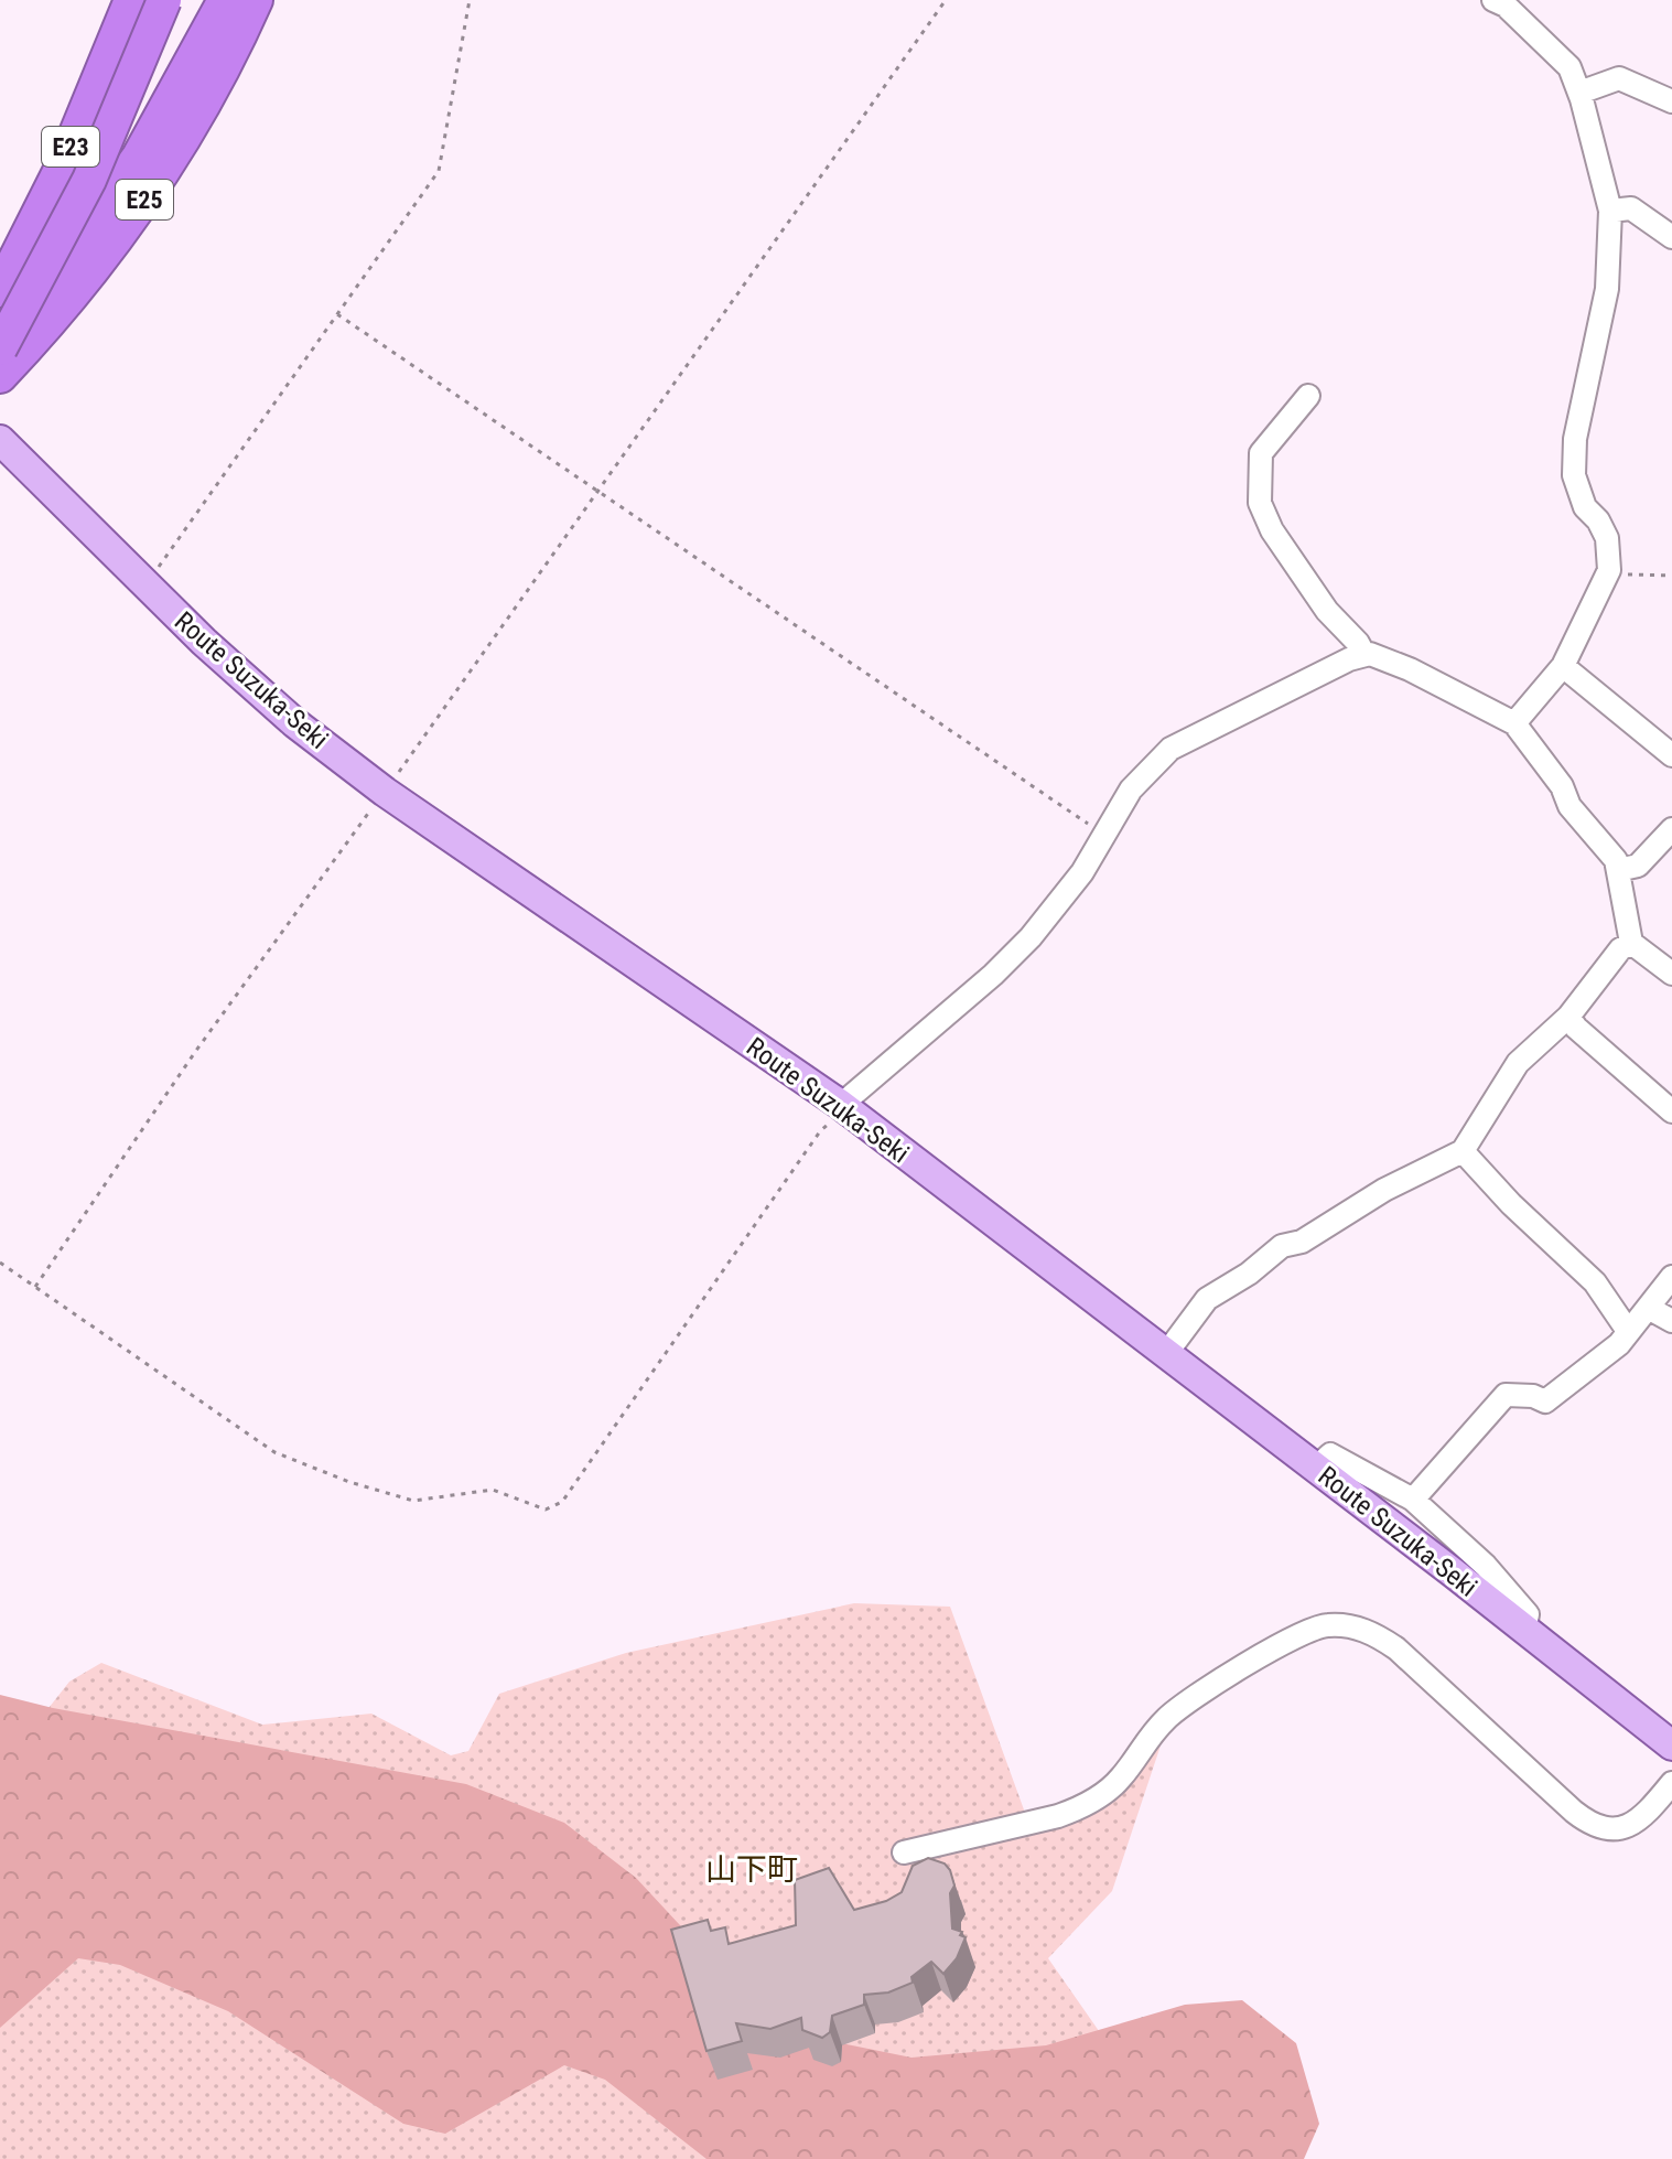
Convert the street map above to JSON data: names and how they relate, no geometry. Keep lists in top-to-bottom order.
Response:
{
  "streets": {
    "highway": ["E23", "E25"],
    "main road": ["Route Suzuka-Seki"]
  },
  "districts": ["山下町"]
}
